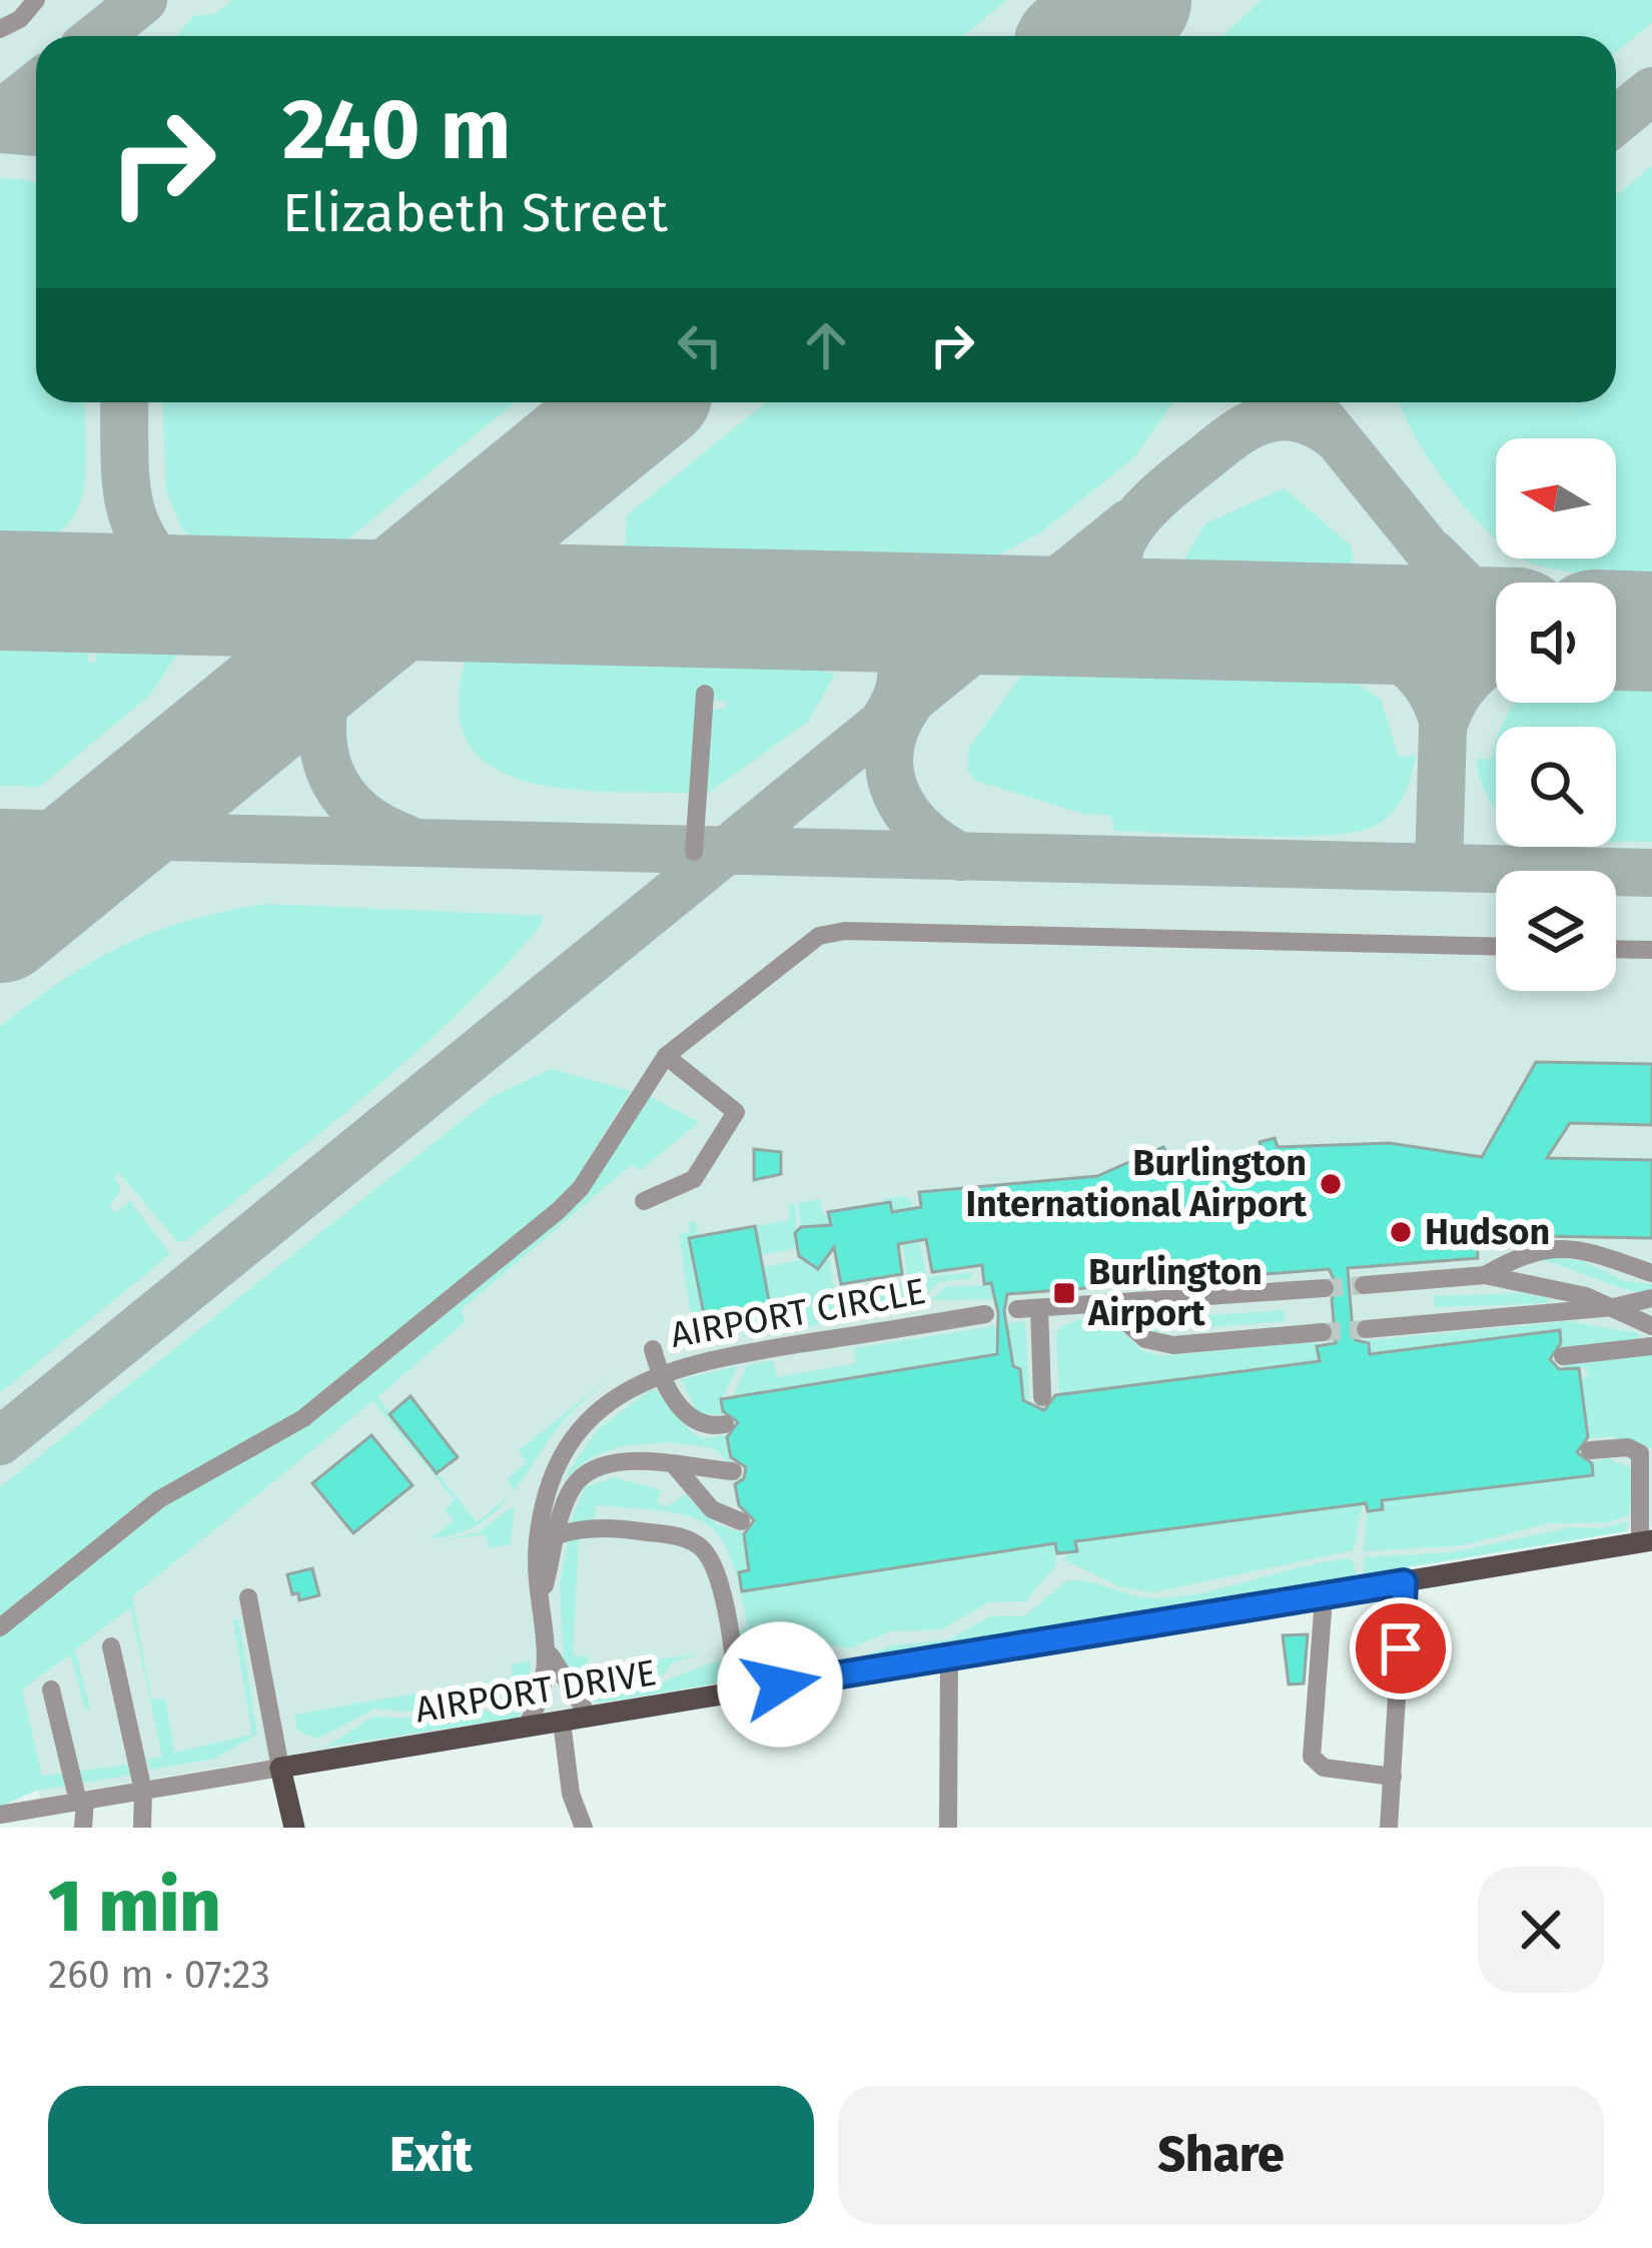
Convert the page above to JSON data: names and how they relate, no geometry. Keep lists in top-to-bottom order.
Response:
{
  "streets": {
    "main road": ["AIRPORT DRIVE"],
    "street": ["AIRPORT CIRCLE"]
  },
  "crossings": [
    ["AIRPORT CIRCLE", "AIRPORT DRIVE"]
  ],
  "places": {
    "other": ["Burlington International Airport", "Hudson"],
    "transit": ["Burlington Airport"]
  },
  "north": "left",
  "page": {
    "turn": ["240 m", "Elizabeth Street"],
    "heading": ["1 min", "260 m · 07:23"],
    "buttons": ["Exit", "Share"]
  }
}
